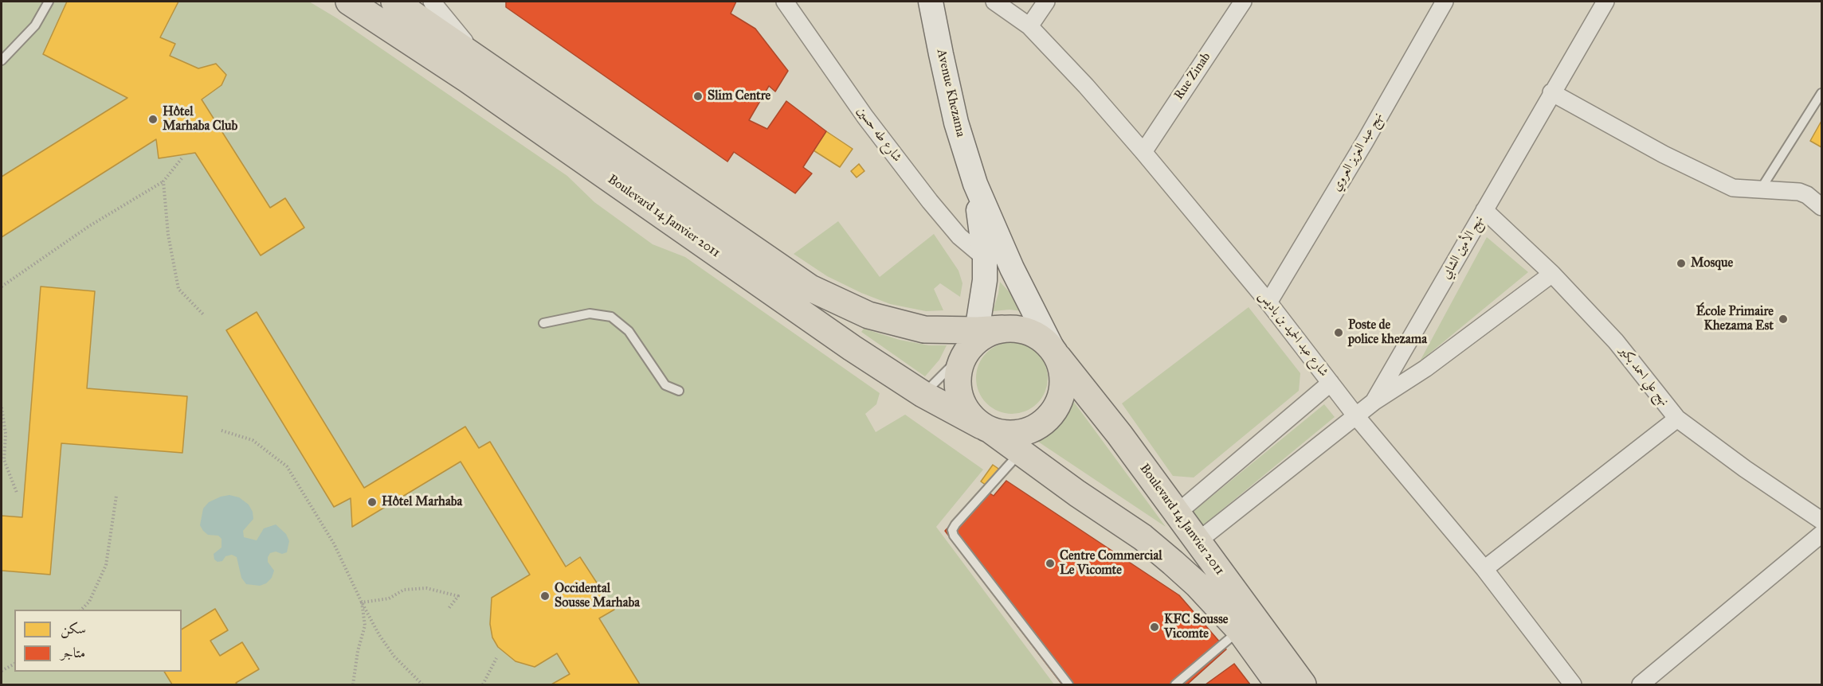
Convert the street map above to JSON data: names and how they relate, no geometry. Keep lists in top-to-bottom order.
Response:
{
  "streets": {
    "main road": ["Avenue Khezama", "Boulevard 14 Janvier 2011"],
    "street": [
      "Rue Zinab",
      "شارع طه حسين",
      "نهج عبد العزيز العروي",
      "نهج الأمين الشابي",
      "شارع عبد الحميد بن باديس",
      "نهج علي احمد بكير"
    ]
  },
  "crossings": [
    ["Rue Zinab", "شارع عبد الحميد بن باديس"],
    ["Avenue Khezama", "شارع طه حسين"],
    ["Avenue Khezama", "Boulevard 14 Janvier 2011"],
    ["نهج عبد العزيز العروي", "شارع عبد الحميد بن باديس"],
    ["نهج الأمين الشابي", "نهج علي احمد بكير"]
  ],
  "places": [
    "Slim Centre",
    "Hôtel Marhaba Club",
    "Mosque",
    "École Primaire Khezama Est",
    "Poste de police khezama",
    "Hôtel Marhaba",
    "Centre Commercial Le Vicomte",
    "Occidental Sousse Marhaba",
    "KFC Sousse Vicomte"
  ],
  "legend": ["سكن", "متاجر"]
}
